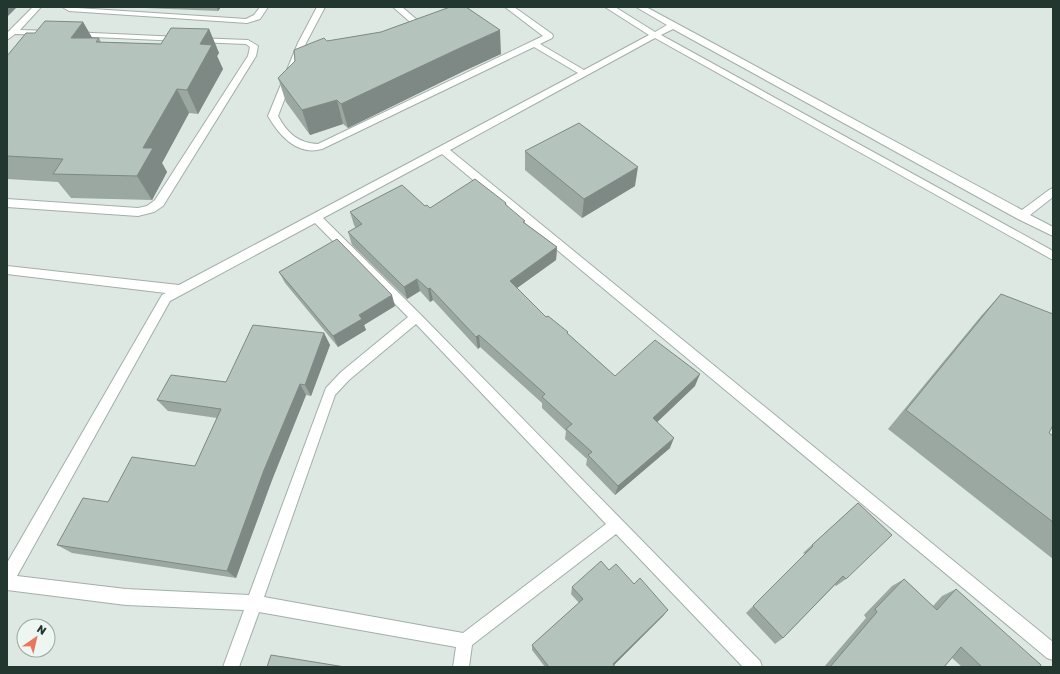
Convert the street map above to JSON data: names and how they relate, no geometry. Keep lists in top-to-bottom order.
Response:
{
  "north": "top right"
}
